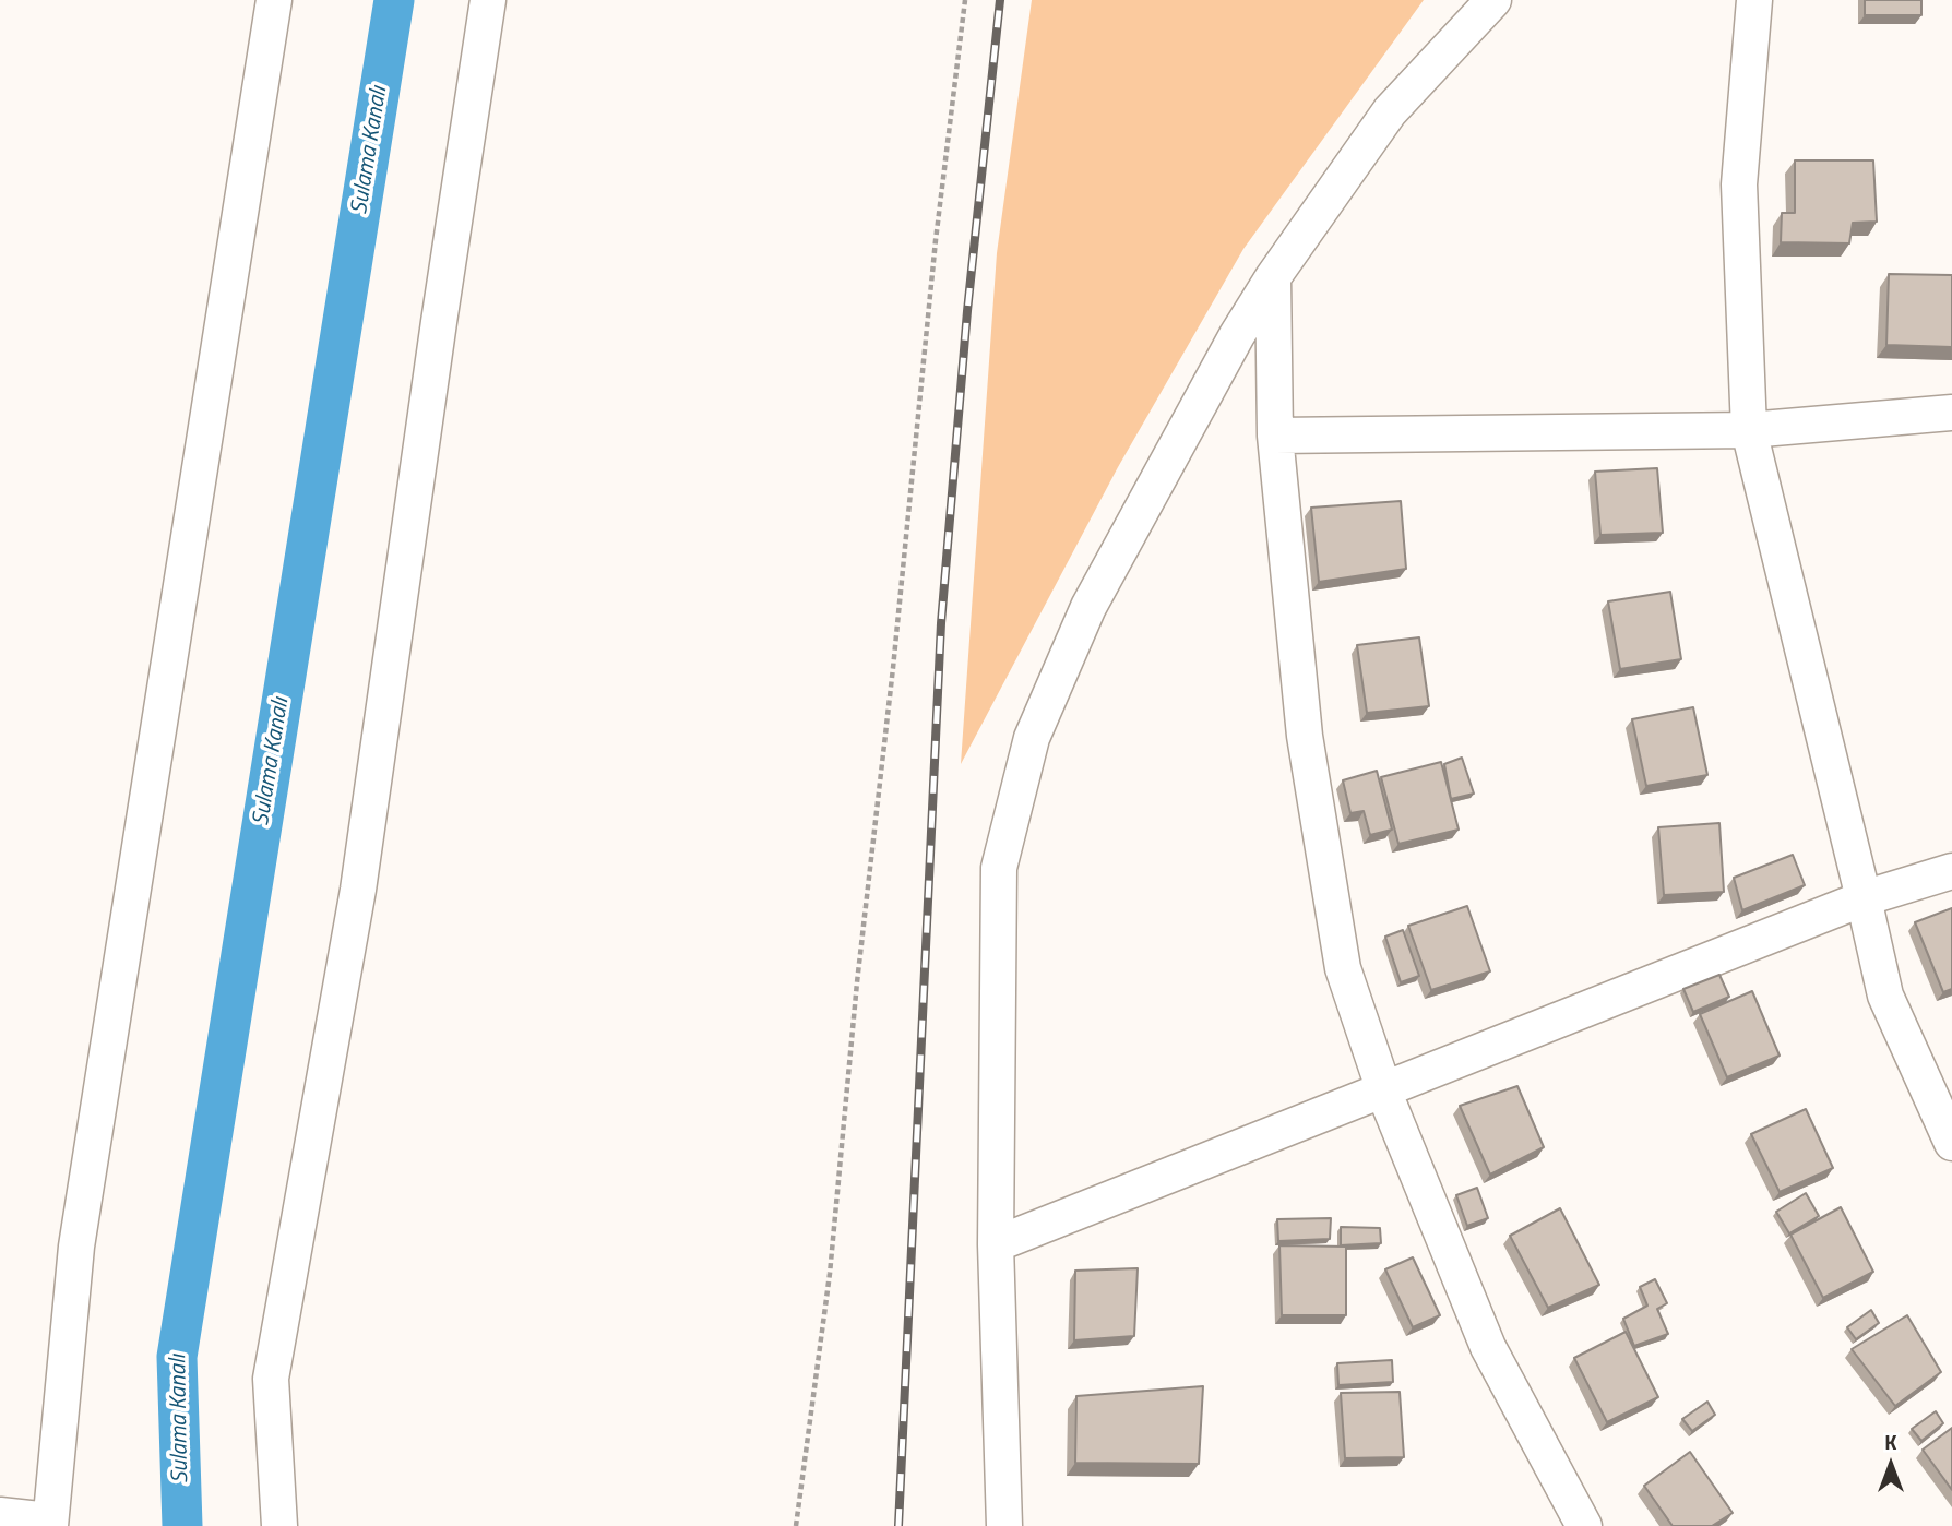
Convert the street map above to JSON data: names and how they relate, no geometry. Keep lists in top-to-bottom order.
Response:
{
  "water": ["Sulama Kanalı"],
  "north": "top"
}
